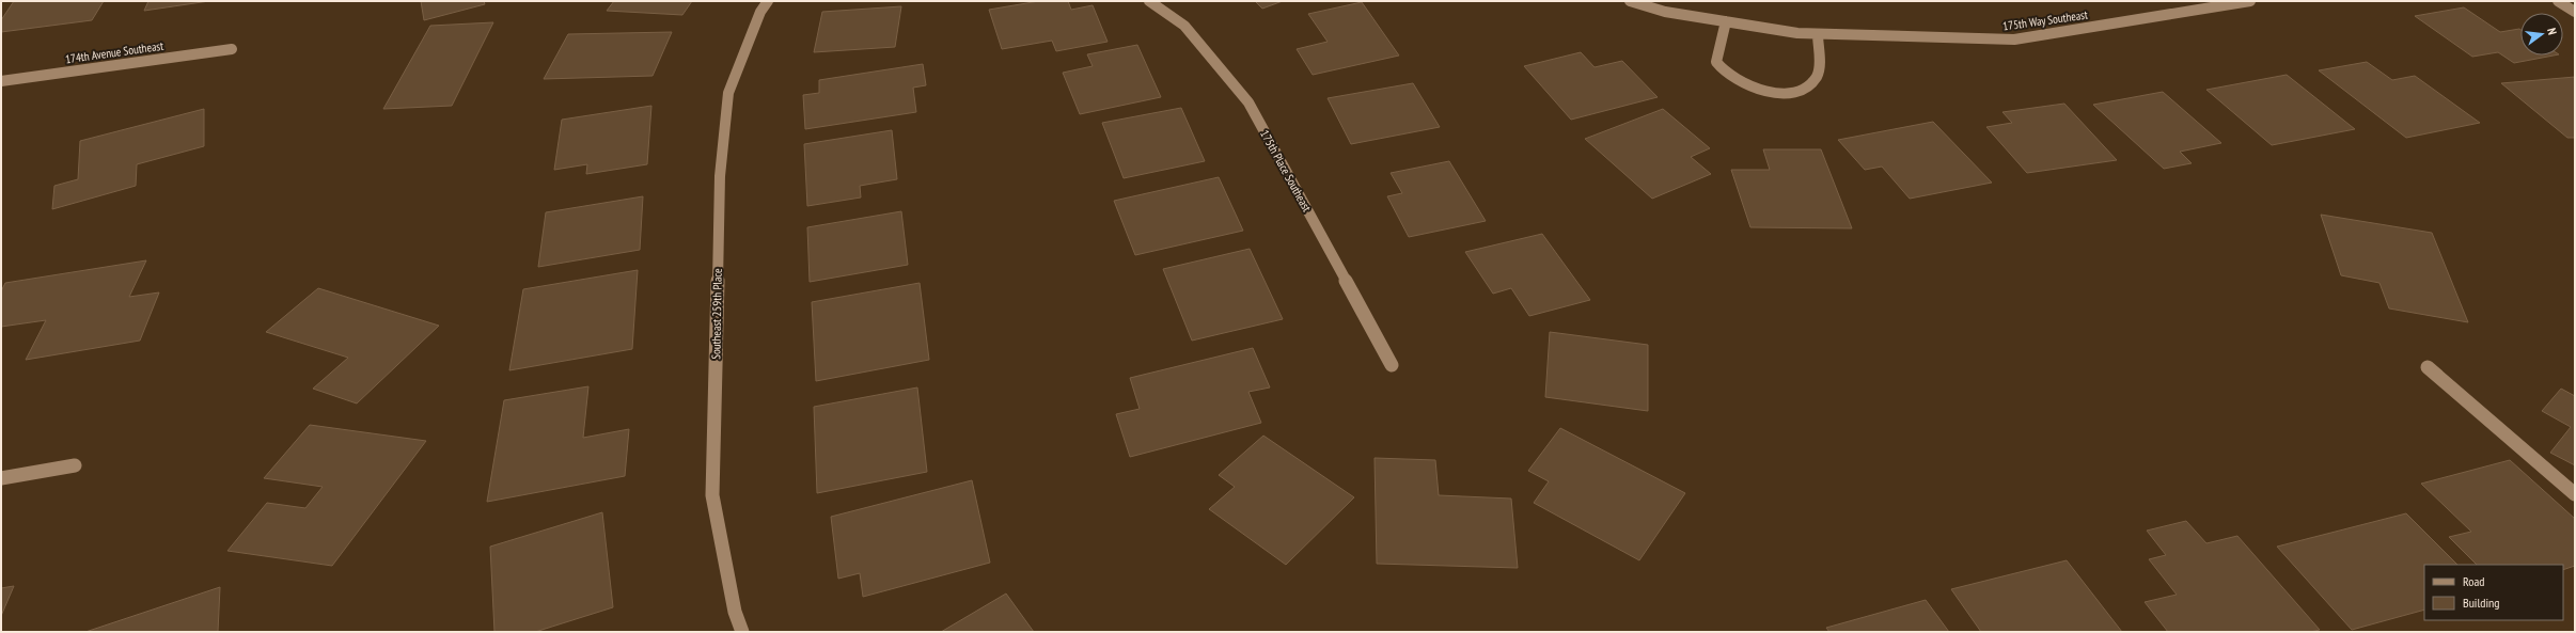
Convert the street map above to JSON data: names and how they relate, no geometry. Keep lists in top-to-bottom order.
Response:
{
  "streets": {
    "street": [
      "175th Way Southeast",
      "174th Avenue Southeast",
      "175th Place Southeast",
      "Southeast 259th Place"
    ]
  },
  "legend": ["Road", "Building"],
  "north": "right"
}
